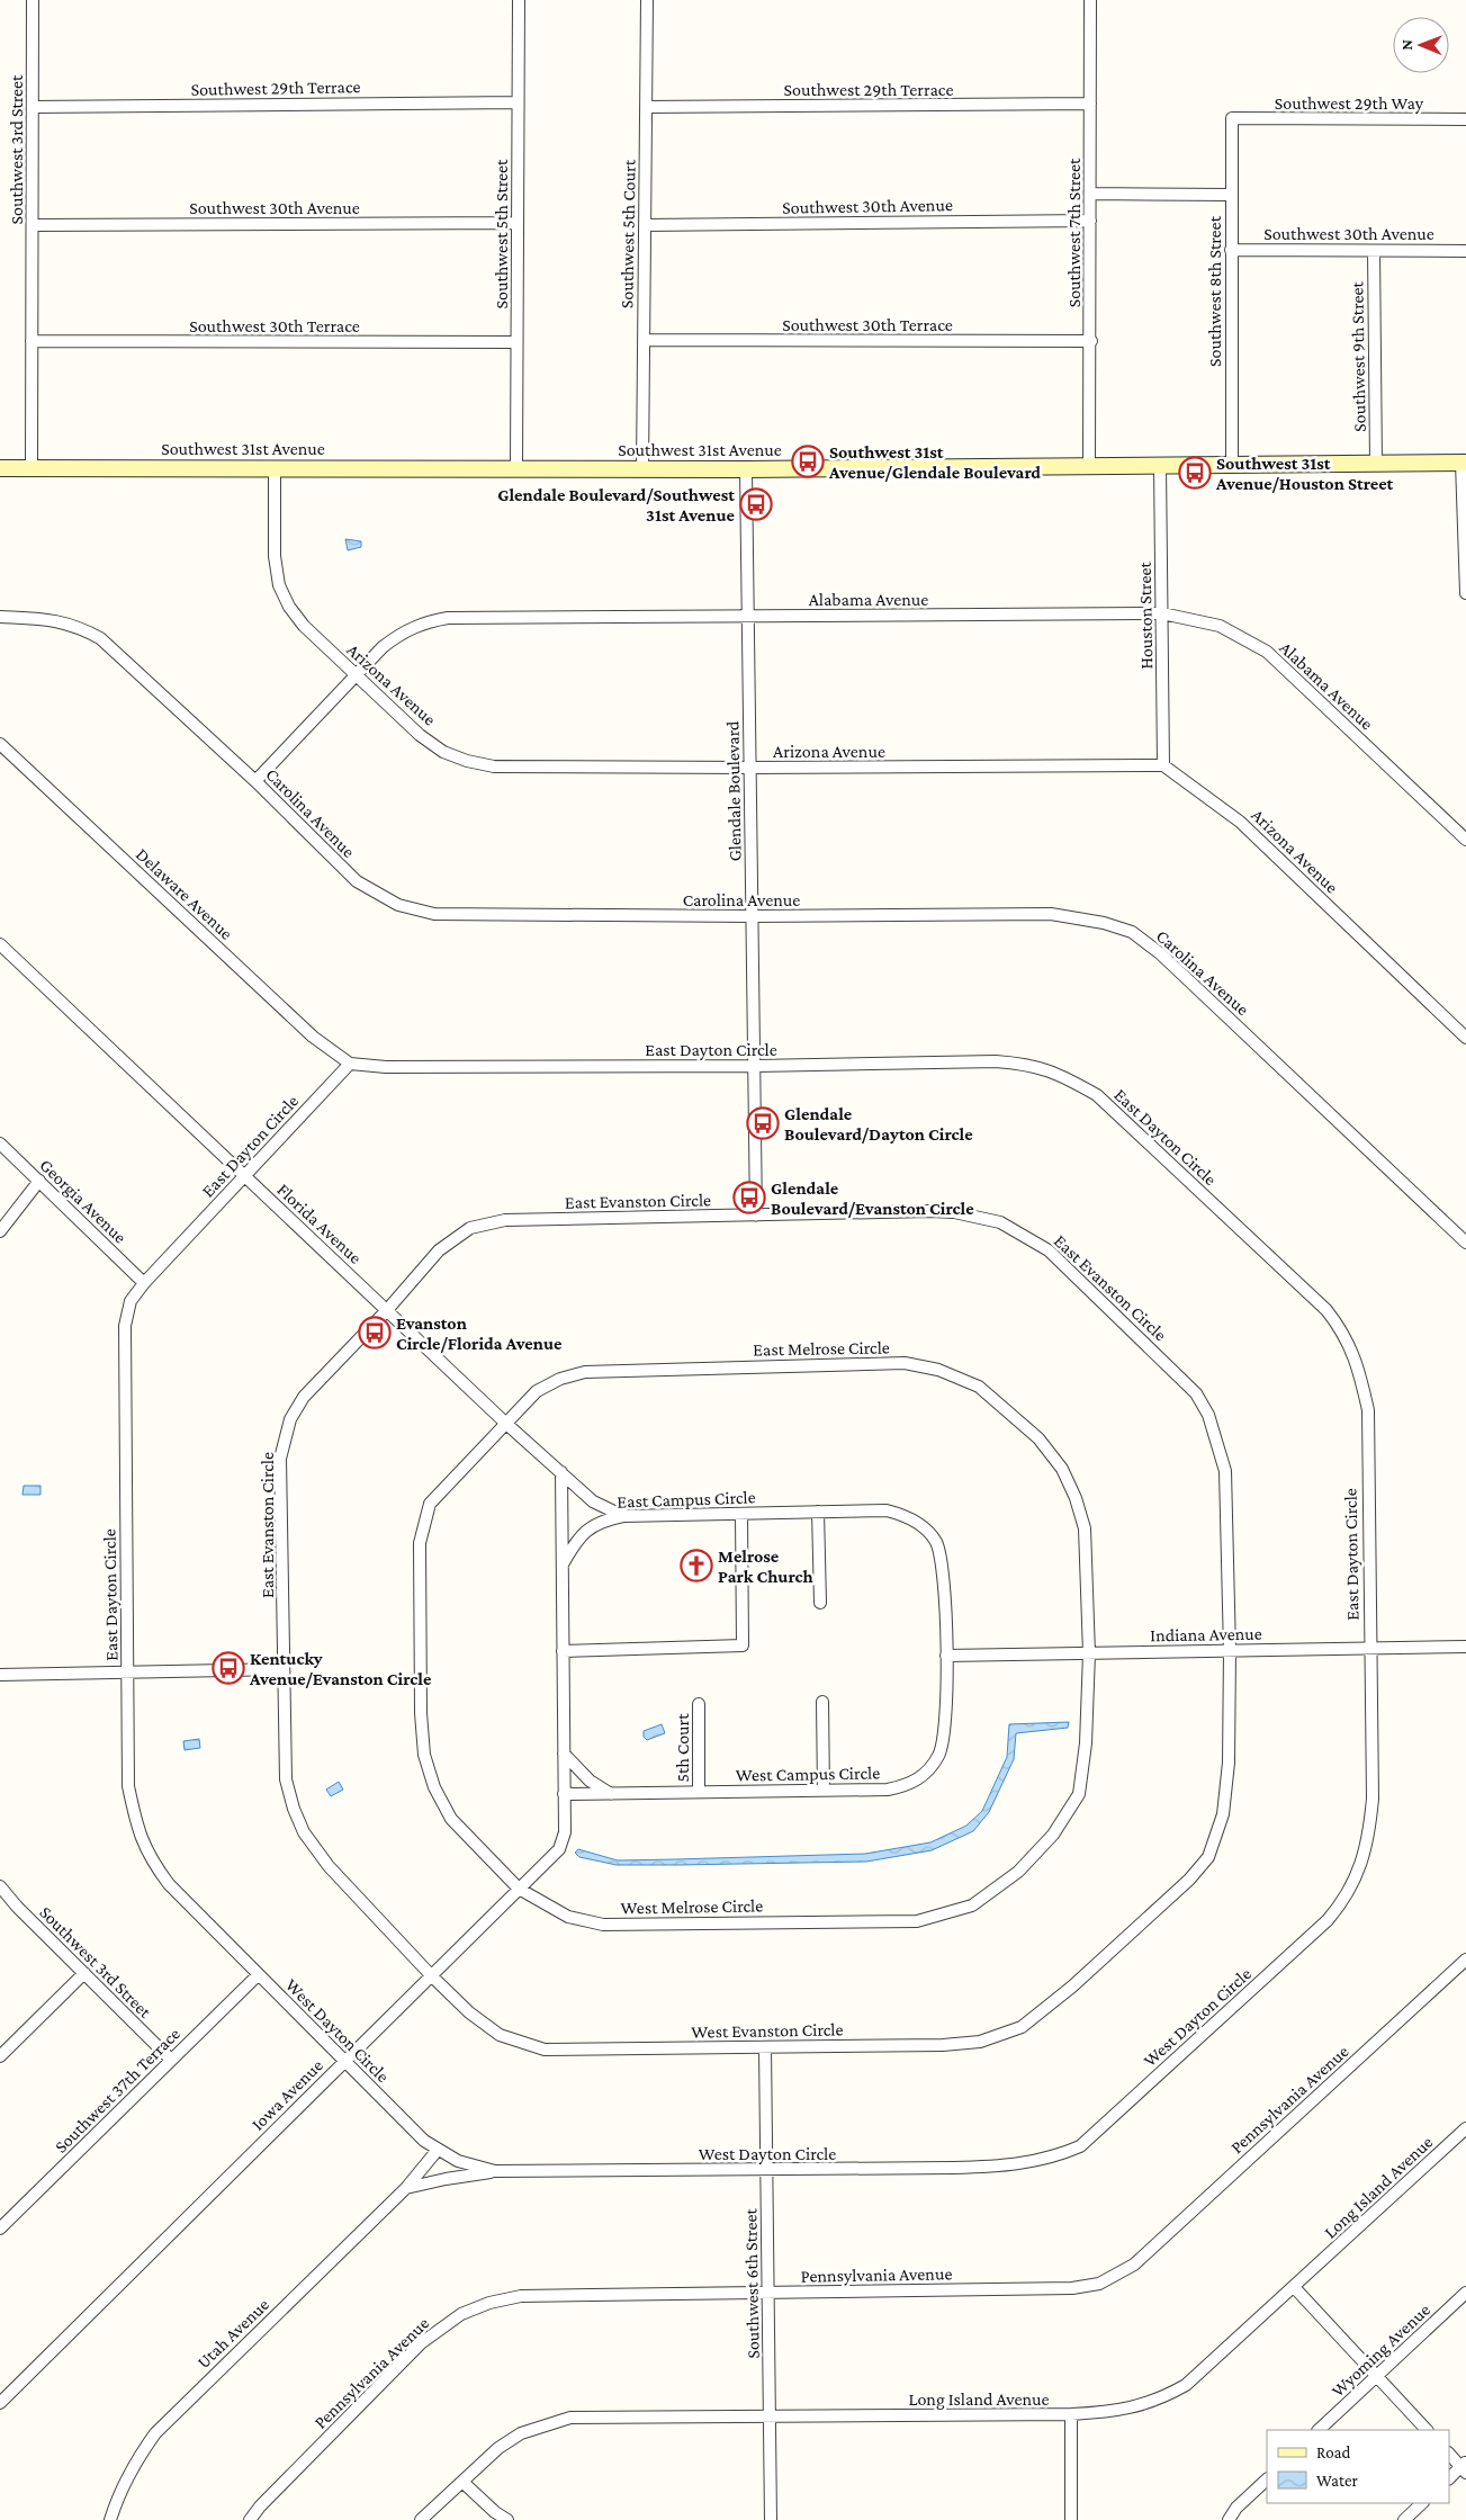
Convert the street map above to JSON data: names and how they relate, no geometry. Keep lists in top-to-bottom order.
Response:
{
  "streets": {
    "main road": ["Southwest 31st Avenue"],
    "street": [
      "Southwest 29th Terrace",
      "Southwest 29th Way",
      "Southwest 3rd Street",
      "Southwest 30th Avenue",
      "Southwest 7th Street",
      "Southwest 5th Street",
      "Southwest 5th Court",
      "Southwest 8th Street",
      "Southwest 30th Terrace",
      "Southwest 9th Street",
      "Alabama Avenue",
      "Houston Street",
      "Arizona Avenue",
      "Glendale Boulevard",
      "Carolina Avenue",
      "Delaware Avenue",
      "East Dayton Circle",
      "Georgia Avenue",
      "East Evanston Circle",
      "Florida Avenue",
      "East Melrose Circle",
      "East Campus Circle",
      "Indiana Avenue",
      "5th Court",
      "West Campus Circle",
      "West Melrose Circle",
      "West Dayton Circle",
      "West Evanston Circle",
      "Southwest 37th Terrace",
      "Iowa Avenue",
      "Pennsylvania Avenue",
      "Long Island Avenue",
      "Southwest 6th Street",
      "Utah Avenue",
      "Wyoming Avenue"
    ]
  },
  "crossings": [
    ["Southwest 29th Terrace", "Southwest 3rd Street"],
    ["Southwest 29th Terrace", "Southwest 7th Street"],
    ["Southwest 29th Terrace", "Southwest 5th Street"],
    ["Southwest 29th Terrace", "Southwest 5th Court"],
    ["Southwest 29th Way", "Southwest 8th Street"],
    ["Southwest 3rd Street", "Southwest 30th Avenue"],
    ["Southwest 3rd Street", "Southwest 30th Terrace"],
    ["Southwest 3rd Street", "Southwest 31st Avenue"],
    ["Southwest 3rd Street", "Southwest 37th Terrace"],
    ["Southwest 30th Avenue", "Southwest 7th Street"],
    ["Southwest 30th Avenue", "Southwest 5th Street"],
    ["Southwest 30th Avenue", "Southwest 5th Court"],
    ["Southwest 30th Avenue", "Southwest 8th Street"],
    ["Southwest 30th Avenue", "Southwest 9th Street"],
    ["Southwest 7th Street", "Southwest 30th Terrace"],
    ["Southwest 7th Street", "Southwest 31st Avenue"],
    ["Southwest 5th Street", "Southwest 30th Terrace"],
    ["Southwest 5th Street", "Southwest 31st Avenue"],
    ["Southwest 5th Court", "Southwest 30th Terrace"],
    ["Southwest 5th Court", "Southwest 31st Avenue"],
    ["Southwest 8th Street", "Southwest 31st Avenue"],
    ["Southwest 9th Street", "Southwest 31st Avenue"],
    ["Southwest 31st Avenue", "Houston Street"],
    ["Southwest 31st Avenue", "Arizona Avenue"],
    ["Southwest 31st Avenue", "Glendale Boulevard"],
    ["Alabama Avenue", "Houston Street"],
    ["Alabama Avenue", "Arizona Avenue"],
    ["Alabama Avenue", "Glendale Boulevard"],
    ["Alabama Avenue", "Carolina Avenue"],
    ["Houston Street", "Arizona Avenue"],
    ["Arizona Avenue", "Glendale Boulevard"],
    ["Glendale Boulevard", "Carolina Avenue"],
    ["Glendale Boulevard", "East Dayton Circle"],
    ["Glendale Boulevard", "East Evanston Circle"],
    ["Delaware Avenue", "East Dayton Circle"],
    ["East Dayton Circle", "Georgia Avenue"],
    ["East Dayton Circle", "Florida Avenue"],
    ["East Dayton Circle", "Indiana Avenue"],
    ["East Dayton Circle", "West Dayton Circle"],
    ["East Evanston Circle", "Florida Avenue"],
    ["East Evanston Circle", "Indiana Avenue"],
    ["East Evanston Circle", "West Evanston Circle"],
    ["Florida Avenue", "East Melrose Circle"],
    ["Florida Avenue", "East Campus Circle"],
    ["East Melrose Circle", "Indiana Avenue"],
    ["East Melrose Circle", "West Melrose Circle"],
    ["East Campus Circle", "Indiana Avenue"],
    ["East Campus Circle", "West Campus Circle"],
    ["East Campus Circle", "Iowa Avenue"],
    ["Indiana Avenue", "West Campus Circle"],
    ["Indiana Avenue", "West Melrose Circle"],
    ["Indiana Avenue", "West Dayton Circle"],
    ["Indiana Avenue", "West Evanston Circle"],
    ["5th Court", "West Campus Circle"],
    ["West Campus Circle", "Iowa Avenue"],
    ["West Melrose Circle", "Iowa Avenue"],
    ["West Dayton Circle", "Southwest 37th Terrace"],
    ["West Dayton Circle", "Iowa Avenue"],
    ["West Dayton Circle", "Southwest 6th Street"],
    ["West Dayton Circle", "Utah Avenue"],
    ["West Evanston Circle", "Iowa Avenue"],
    ["West Evanston Circle", "Southwest 6th Street"],
    ["Pennsylvania Avenue", "Southwest 6th Street"],
    ["Long Island Avenue", "Southwest 6th Street"]
  ],
  "places": {
    "bus stop": [
      "Southwest 31st Avenue/Glendale Boulevard",
      "Southwest 31st Avenue/Houston Street",
      "Glendale Boulevard/Southwest 31st Avenue",
      "Glendale Boulevard/Dayton Circle",
      "Glendale Boulevard/Evanston Circle",
      "Evanston Circle/Florida Avenue",
      "Kentucky Avenue/Evanston Circle"
    ],
    "church": ["Melrose Park Church"]
  },
  "legend": ["Road", "Water"],
  "north": "left"
}
